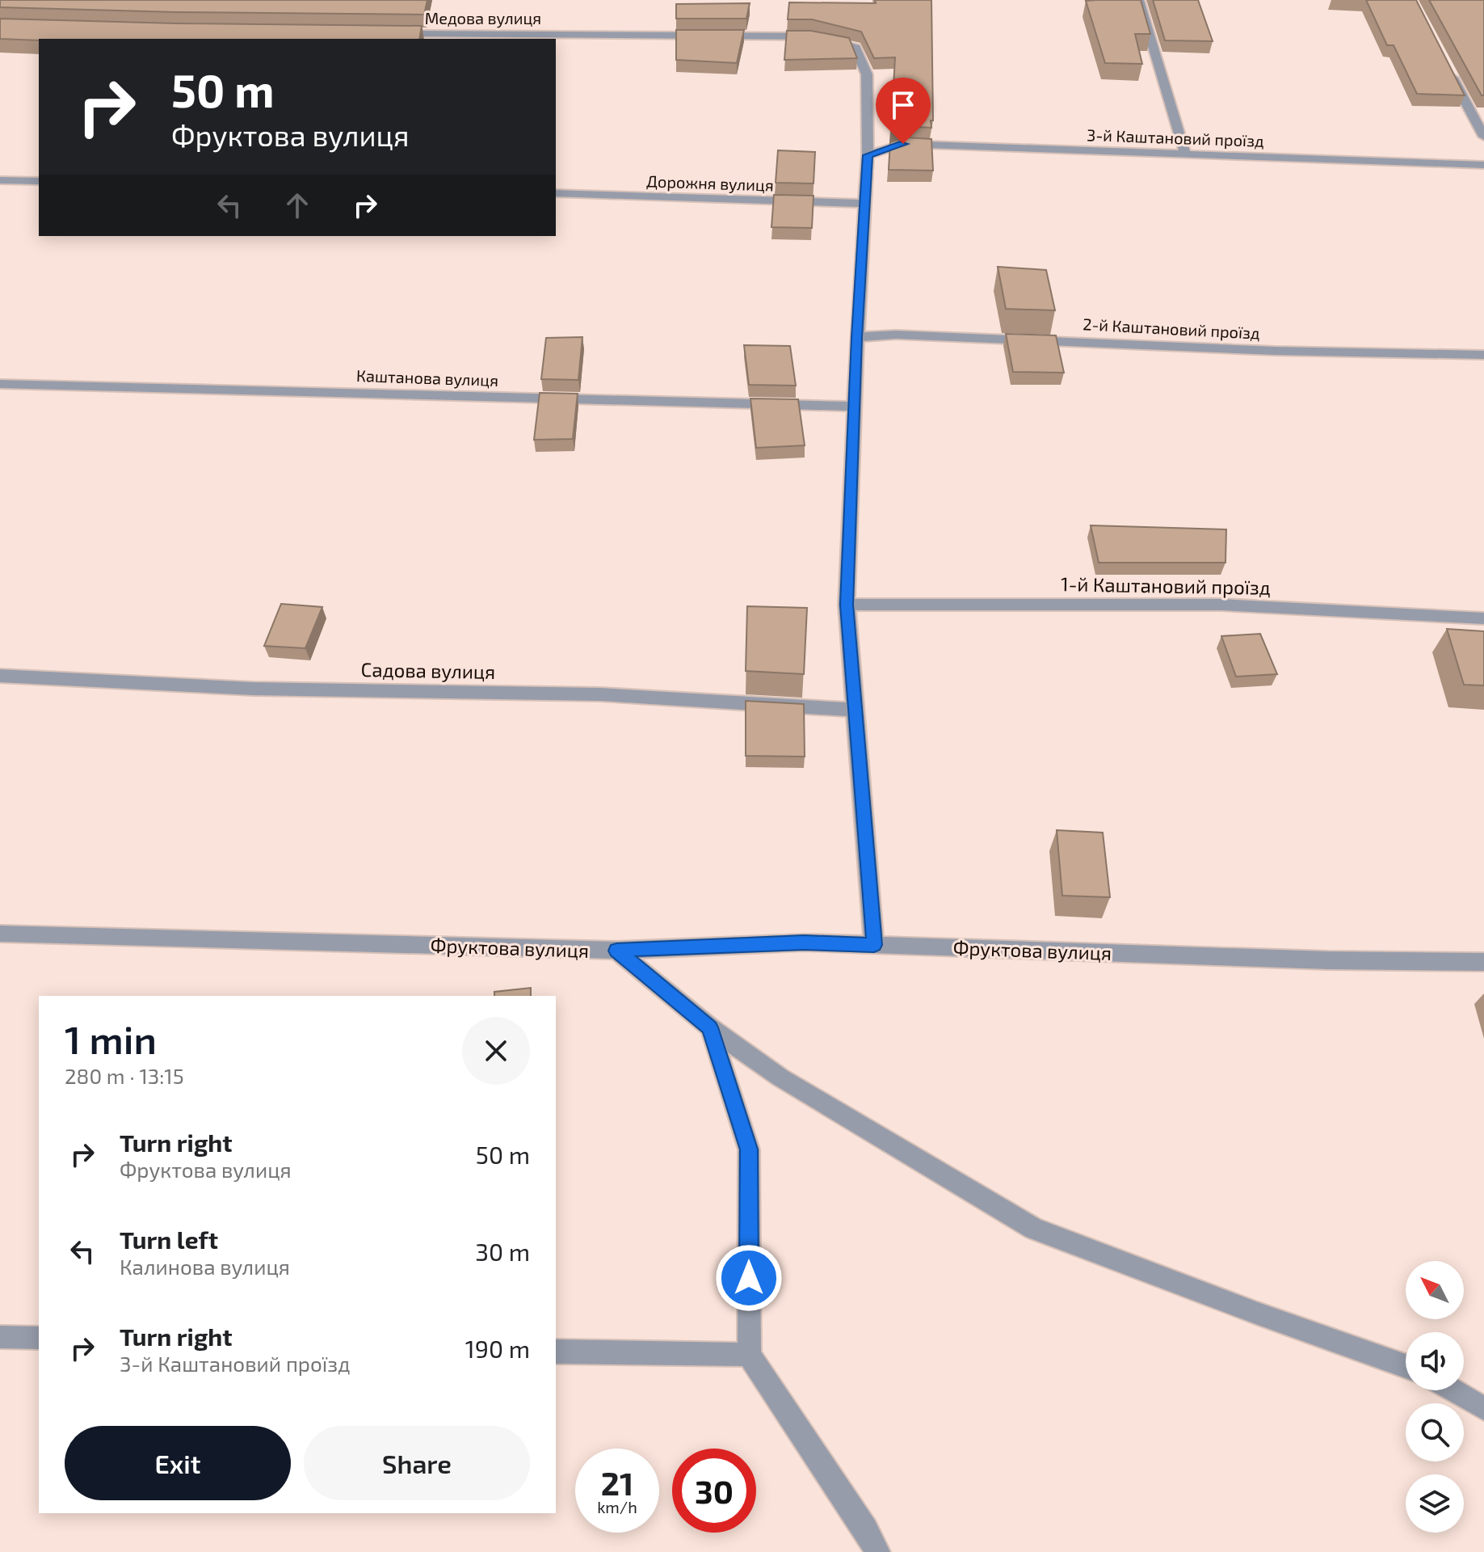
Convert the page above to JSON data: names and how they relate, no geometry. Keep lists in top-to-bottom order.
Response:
{
  "streets": {
    "street": [
      "Медова вулиця",
      "3-й Каштановий проїзд",
      "Дорожня вулиця",
      "2-й Каштановий проїзд",
      "Каштанова вулиця",
      "1-й Каштановий проїзд",
      "Садова вулиця",
      "Фруктова вулиця"
    ]
  },
  "crossings": [
    ["Медова вулиця", "3-й Каштановий проїзд"]
  ],
  "north": "top left",
  "page": {
    "turn": ["50 m", "Фруктова вулиця"],
    "heading": ["1 min", "280 m · 13:15"],
    "list": [
      {
        "name": "Turn right",
        "note": "Фруктова вулиця",
        "value": "50 m"
      },
      {
        "name": "Turn left",
        "note": "Калинова вулиця",
        "value": "30 m"
      },
      {
        "name": "Turn right",
        "note": "3-й Каштановий проїзд",
        "value": "190 m"
      }
    ],
    "buttons": ["Exit", "Share"],
    "speed": "21 km/h",
    "limit": "30"
  }
}
